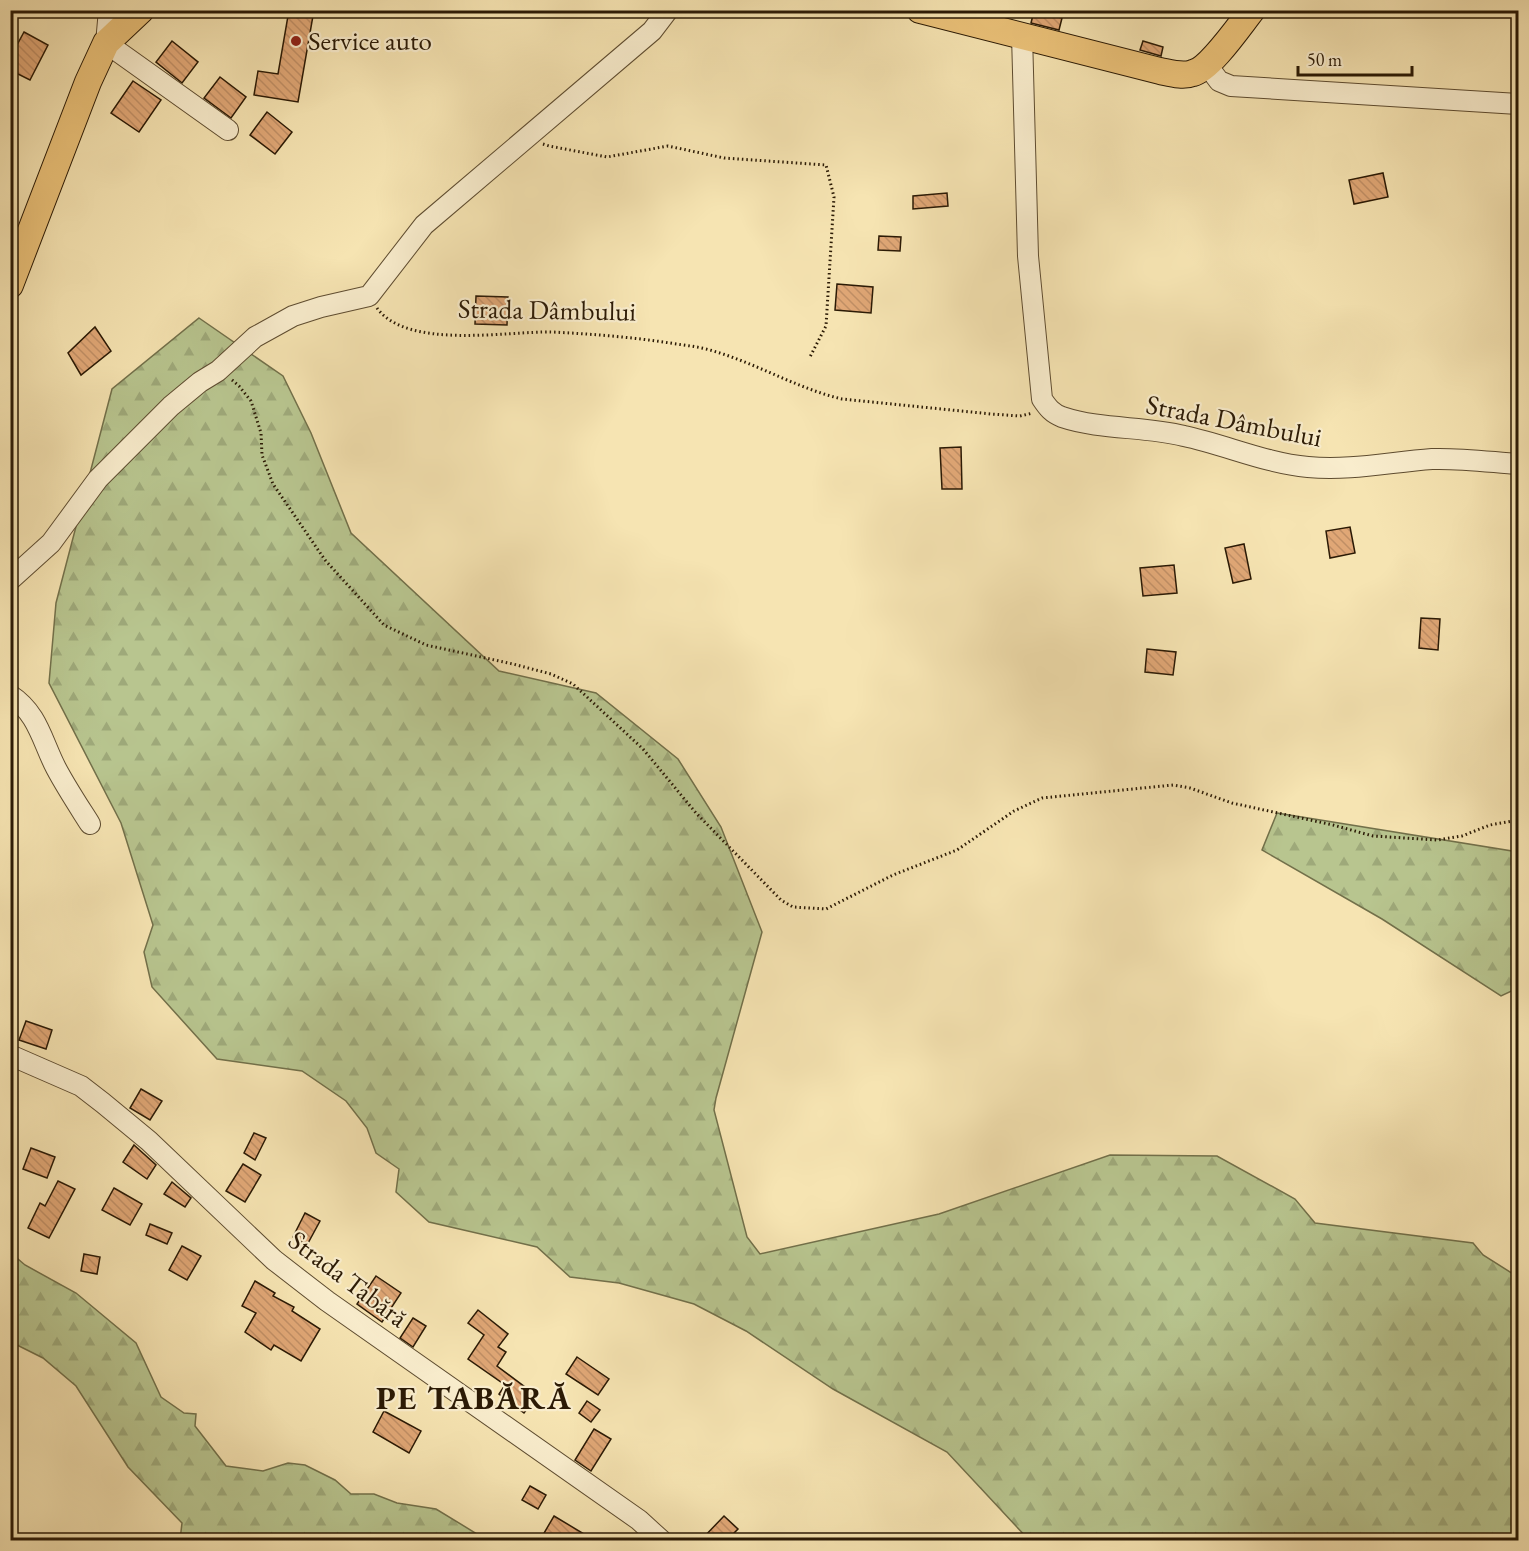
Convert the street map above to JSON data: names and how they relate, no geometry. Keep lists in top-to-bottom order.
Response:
{
  "streets": {
    "street": ["Strada Dâmbului", "Strada Tabără"]
  },
  "districts": ["PE TABĂRĂ"],
  "places": ["Service auto"],
  "scale_bar": "50 m"
}
